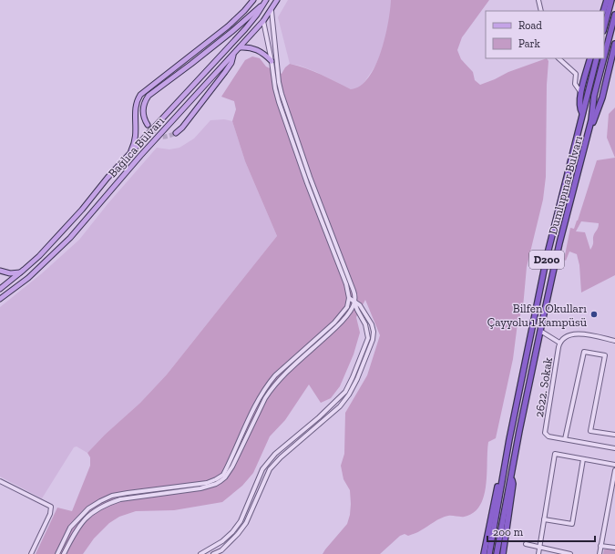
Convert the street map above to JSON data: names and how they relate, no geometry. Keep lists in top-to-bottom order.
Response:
{
  "streets": {
    "highway": ["Dumlupınar Bulvarı", "D200"],
    "main road": ["Bağlıca Bulvarı"],
    "street": ["2622. Sokak"]
  },
  "places": ["Bilfen Okulları Çayyolu 1 Kampüsü"],
  "legend": ["Road", "Park"],
  "scale_bar": "200 m"
}
